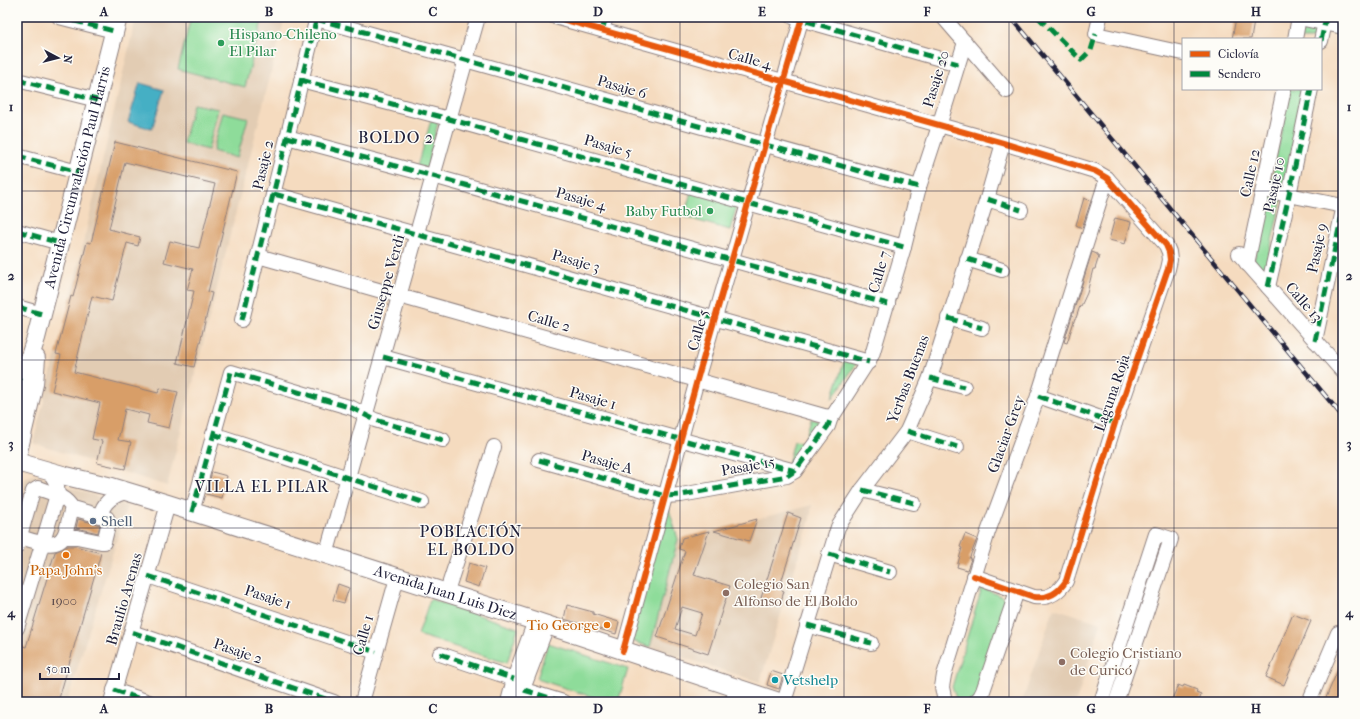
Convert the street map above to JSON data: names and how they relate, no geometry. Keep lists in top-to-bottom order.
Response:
{
  "streets": {
    "main road": ["Avenida Circunvalación Paul Harris", "Avenida Juan Luis Diez"],
    "street": [
      "Calle 4",
      "Pasaje 20",
      "Pasaje 6",
      "Pasaje 5",
      "Pasaje 2",
      "Calle 12",
      "Pasaje 10",
      "Pasaje 4",
      "Pasaje 9",
      "Pasaje 3",
      "Calle 7",
      "Giuseppe Verdi",
      "Calle 13",
      "Calle 2",
      "Calle 5",
      "Yerbas Buenas",
      "Laguna Roja",
      "Pasaje 1",
      "Glaciar Grey",
      "Pasaje A",
      "Pasaje 15",
      "Braulio Arenas",
      "Calle 1"
    ]
  },
  "crossings": [
    ["Calle 4", "Pasaje 20"],
    ["Calle 4", "Calle 7"],
    ["Calle 4", "Calle 5"],
    ["Calle 4", "Yerbas Buenas"],
    ["Calle 4", "Laguna Roja"],
    ["Calle 4", "Glaciar Grey"],
    ["Pasaje 20", "Calle 7"],
    ["Pasaje 6", "Pasaje 2"],
    ["Pasaje 6", "Calle 7"],
    ["Pasaje 6", "Giuseppe Verdi"],
    ["Pasaje 6", "Calle 5"],
    ["Pasaje 5", "Pasaje 2"],
    ["Pasaje 5", "Calle 7"],
    ["Pasaje 5", "Giuseppe Verdi"],
    ["Pasaje 5", "Calle 5"],
    ["Pasaje 2", "Pasaje 4"],
    ["Pasaje 2", "Pasaje 3"],
    ["Pasaje 2", "Calle 2"],
    ["Pasaje 2", "Braulio Arenas"],
    ["Calle 12", "Calle 13"],
    ["Avenida Circunvalación Paul Harris", "Avenida Juan Luis Diez"],
    ["Pasaje 10", "Calle 13"],
    ["Pasaje 4", "Calle 7"],
    ["Pasaje 4", "Giuseppe Verdi"],
    ["Pasaje 4", "Calle 5"],
    ["Pasaje 9", "Calle 13"],
    ["Pasaje 3", "Calle 7"],
    ["Pasaje 3", "Giuseppe Verdi"],
    ["Pasaje 3", "Calle 5"],
    ["Calle 7", "Calle 2"],
    ["Calle 7", "Pasaje 15"],
    ["Giuseppe Verdi", "Calle 2"],
    ["Giuseppe Verdi", "Pasaje 1"],
    ["Giuseppe Verdi", "Avenida Juan Luis Diez"],
    ["Calle 2", "Calle 5"],
    ["Calle 2", "Pasaje 15"],
    ["Calle 5", "Pasaje 1"],
    ["Calle 5", "Pasaje A"],
    ["Calle 5", "Pasaje 15"],
    ["Calle 5", "Avenida Juan Luis Diez"],
    ["Laguna Roja", "Glaciar Grey"],
    ["Pasaje 1", "Pasaje 15"],
    ["Pasaje 1", "Braulio Arenas"],
    ["Pasaje 1", "Calle 1"],
    ["Pasaje A", "Pasaje 15"],
    ["Avenida Juan Luis Diez", "Braulio Arenas"],
    ["Avenida Juan Luis Diez", "Calle 1"]
  ],
  "districts": ["BOLDO 2", "VILLA EL PILAR", "POBLACIÓN EL BOLDO"],
  "places": [
    "Hispano-Chileno El Pilar",
    "Baby Futbol",
    "Shell",
    "Papa John's",
    "Colegio San Alfonso de El Boldo",
    "Tio George",
    "Colegio Cristiano de Curicó",
    "Vetshelp"
  ],
  "house_numbers": ["1900"],
  "legend": ["Ciclovía", "Sendero"],
  "scale_bar": "50 m",
  "north": "right",
  "grid": {
    "columns": [
      "A",
      "B",
      "C",
      "D",
      "E",
      "F",
      "G",
      "H"
    ],
    "rows": [
      "1",
      "2",
      "3",
      "4"
    ]
  }
}
